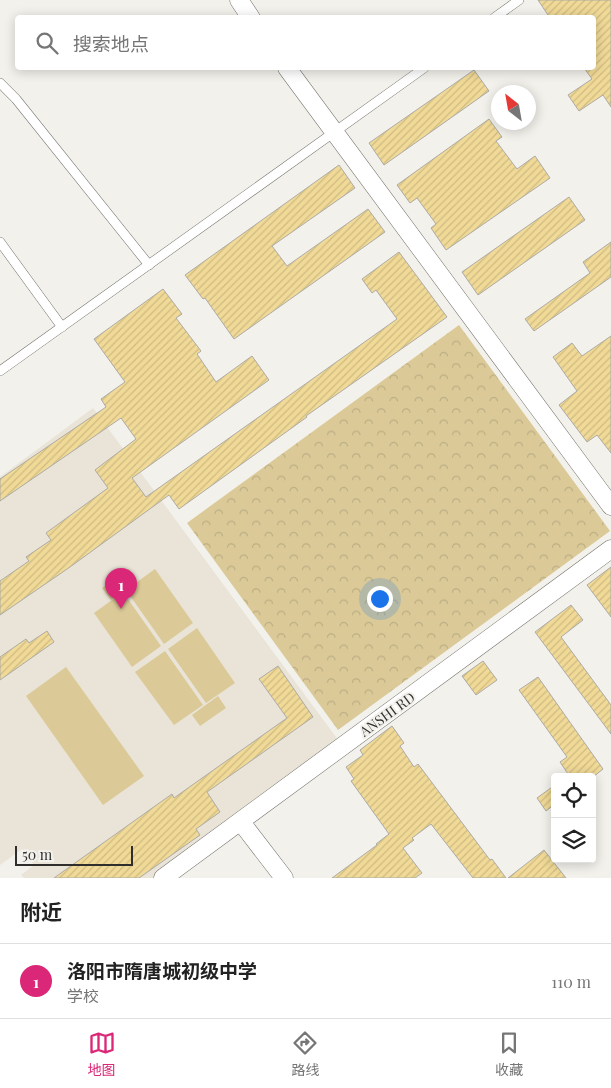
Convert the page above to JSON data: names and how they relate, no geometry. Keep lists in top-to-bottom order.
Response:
{
  "streets": {
    "street": ["ANSHI RD"]
  },
  "scale_bar": "50 m",
  "north": "top left",
  "page": {
    "search": "搜索地点",
    "pins": "1",
    "scale": "50 m",
    "heading": "附近",
    "list": [
      {
        "mark": "1",
        "name": "洛阳市隋唐城初级中学",
        "note": "学校",
        "value": "110 m"
      }
    ],
    "nav": ["地图", "路线", "收藏"]
  }
}
